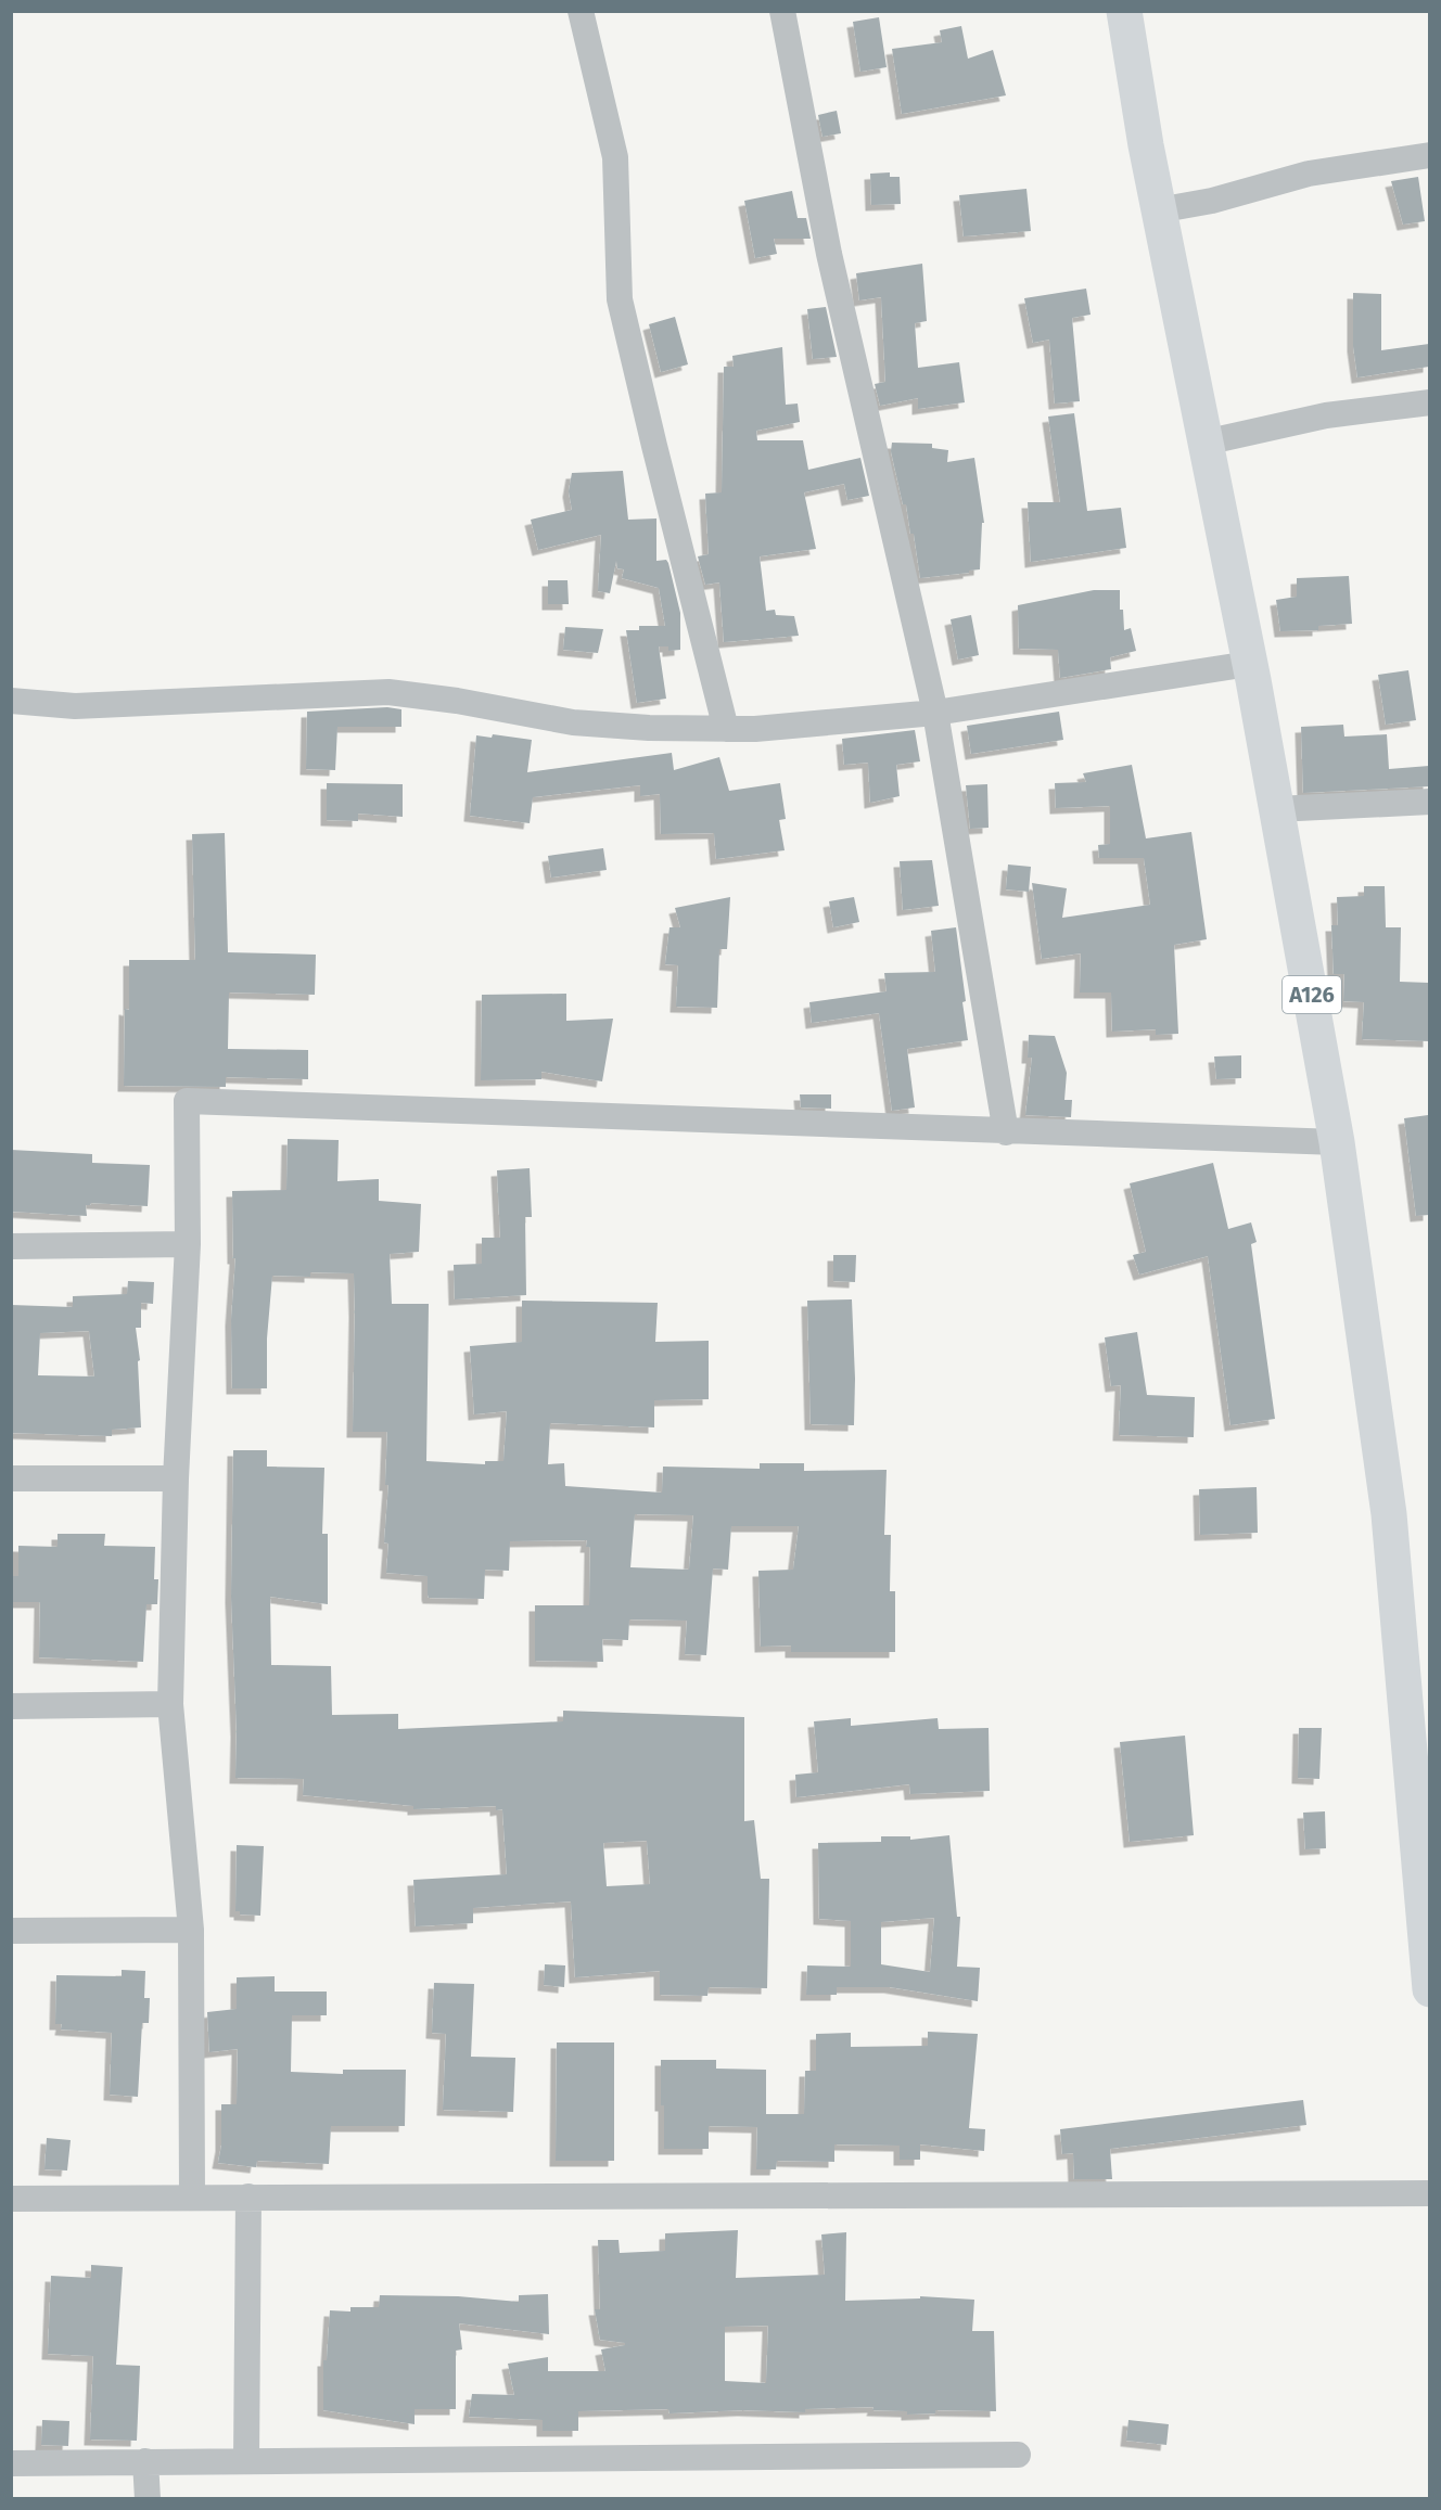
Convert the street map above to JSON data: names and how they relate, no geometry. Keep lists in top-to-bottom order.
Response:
{
  "streets": {
    "highway": ["A126"]
  }
}
